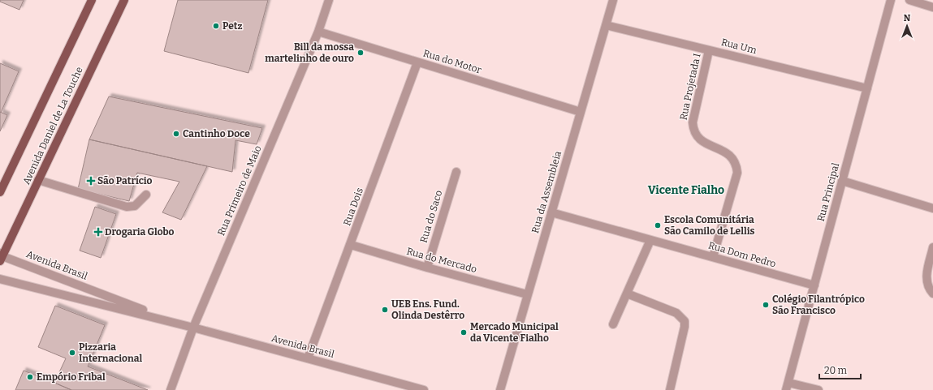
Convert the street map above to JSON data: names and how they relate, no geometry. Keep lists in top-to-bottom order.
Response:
{
  "streets": {
    "main road": ["Avenida Daniel de La Touche"],
    "street": [
      "Rua Um",
      "Rua do Motor",
      "Rua Projetada I",
      "Rua Primeiro de Maio",
      "Rua da Assembleia",
      "Rua Principal",
      "Rua Dois",
      "Rua do Saco",
      "Rua Dom Pedro",
      "Rua do Mercado",
      "Avenida Brasil"
    ]
  },
  "crossings": [
    ["Rua Um", "Rua Projetada I"],
    ["Rua Um", "Rua da Assembleia"],
    ["Rua Um", "Rua Principal"],
    ["Rua do Motor", "Rua Primeiro de Maio"],
    ["Rua do Motor", "Rua da Assembleia"],
    ["Rua do Motor", "Rua Dois"],
    ["Rua Projetada I", "Rua Dom Pedro"],
    ["Avenida Daniel de La Touche", "Avenida Brasil"],
    ["Rua Primeiro de Maio", "Avenida Brasil"],
    ["Rua da Assembleia", "Rua Dom Pedro"],
    ["Rua da Assembleia", "Rua do Mercado"],
    ["Rua Principal", "Rua Dom Pedro"],
    ["Rua Dois", "Rua do Mercado"],
    ["Rua Dois", "Avenida Brasil"],
    ["Rua do Saco", "Rua do Mercado"]
  ],
  "districts": ["Vicente Fialho"],
  "places": {
    "other": [
      "Petz",
      "Bill da mossa martelinho de ouro",
      "Cantinho Doce",
      "Escola Comunitária São Camilo de Lellis",
      "Colégio Filantrópico São Francisco",
      "UEB Ens. Fund. Olinda Destêrro",
      "Mercado Municipal da Vicente Fialho",
      "Pizzaria Internacional",
      "Empório Fribal"
    ],
    "health": ["São Patrício", "Drogaria Globo"]
  },
  "scale_bar": "20 m",
  "north": "top"
}
